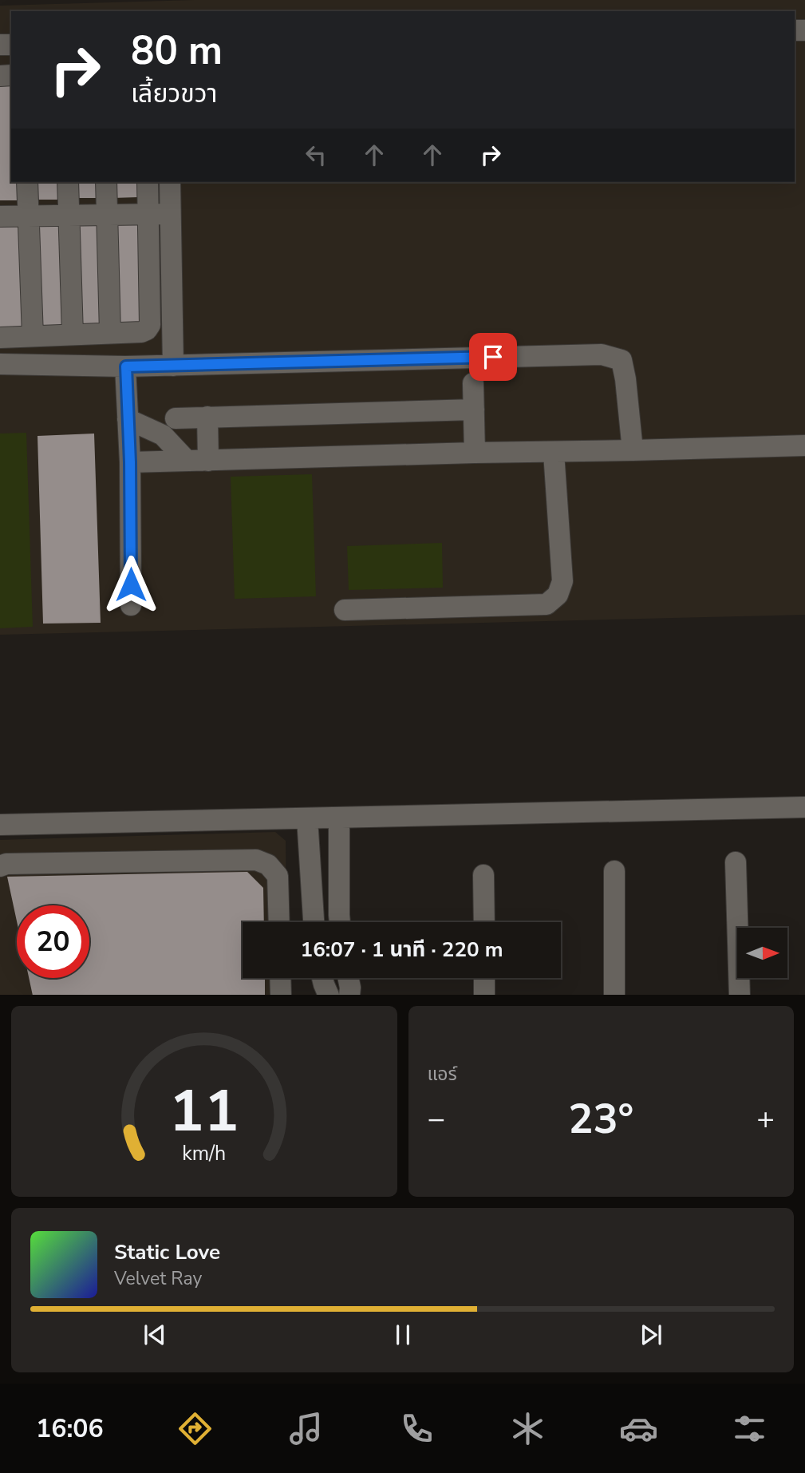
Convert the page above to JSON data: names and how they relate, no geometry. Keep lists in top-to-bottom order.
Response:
{
  "north": "right",
  "page": {
    "turn": ["80 m", "เลี้ยวขวา"],
    "limit": "20",
    "trip": "16:07 · 1 นาที · 220 m",
    "tile": "แอร์",
    "heat": ["−", "23°", "+"],
    "song": ["Static Love", "Velvet Ray"],
    "tabs": "16:06",
    "gauge": ["11", "km/h"]
  }
}
